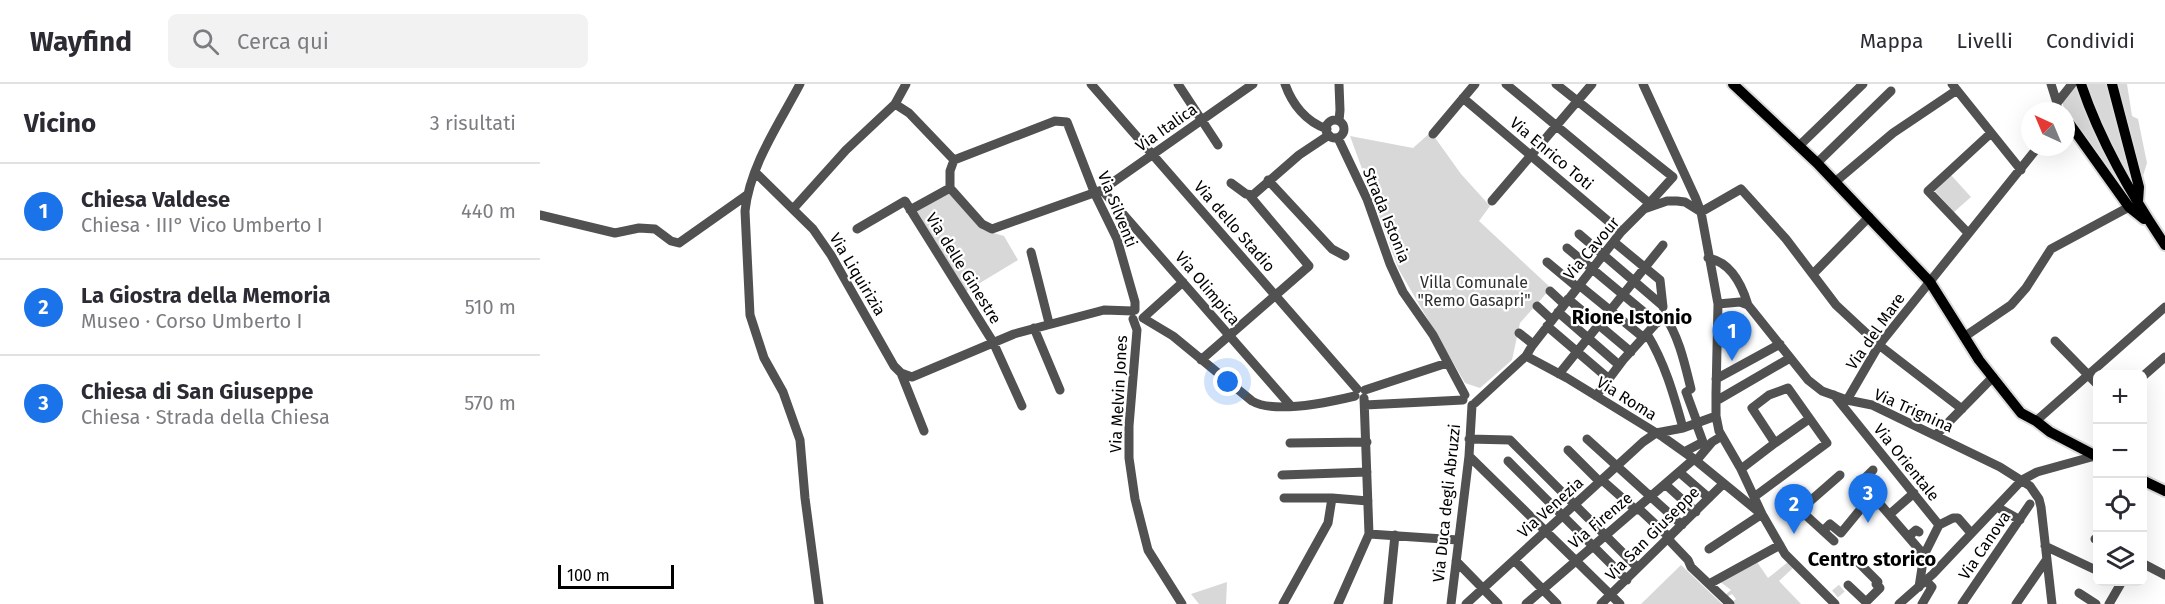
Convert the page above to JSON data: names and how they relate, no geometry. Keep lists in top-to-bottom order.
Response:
{
  "streets": {
    "street": [
      "Via Italica",
      "Via Enrico Toti",
      "Via Silventi",
      "Strada Istonia",
      "Via dello Stadio",
      "Via Cavour",
      "Via delle Ginestre",
      "Via Liquirizia",
      "Via Olimpica",
      "Via del Mare",
      "Via Melvin Jones",
      "Via Roma",
      "Via Trignina",
      "Via Orientale",
      "Via Duca degli Abruzzi",
      "Via Venezia",
      "Via Firenze",
      "Via San Giuseppe",
      "Via Canova"
    ]
  },
  "crossings": [
    ["Via Italica", "Via Silventi"],
    ["Via Italica", "Via dello Stadio"],
    ["Via Italica", "Via delle Ginestre"],
    ["Via Italica", "Via Olimpica"],
    ["Via Enrico Toti", "Via Cavour"],
    ["Via Silventi", "Via Olimpica"],
    ["Via Silventi", "Via Melvin Jones"],
    ["Strada Istonia", "Via Duca degli Abruzzi"],
    ["Via Cavour", "Via Roma"],
    ["Via del Mare", "Via Trignina"],
    ["Via Roma", "Via Venezia"],
    ["Via Roma", "Via Firenze"],
    ["Via Roma", "Via San Giuseppe"],
    ["Via Trignina", "Via Orientale"]
  ],
  "districts": ["Rione Istonio", "Centro storico"],
  "parks": ["Villa Comunale \"Remo Gasapri\""],
  "scale_bar": "100 m",
  "north": "top left",
  "page": {
    "header": "Wayfind",
    "search": "Cerca qui",
    "nav": ["Mappa", "Livelli", "Condividi"],
    "heading": ["Vicino", "3 risultati"],
    "list": [
      {
        "mark": "1",
        "name": "Chiesa Valdese",
        "note": "Chiesa · III° Vico Umberto I",
        "value": "440 m"
      },
      {
        "mark": "2",
        "name": "La Giostra della Memoria",
        "note": "Museo · Corso Umberto I",
        "value": "510 m"
      },
      {
        "mark": "3",
        "name": "Chiesa di San Giuseppe",
        "note": "Chiesa · Strada della Chiesa",
        "value": "570 m"
      }
    ],
    "pins": ["1", "3", "2"],
    "map_buttons": ["+", "−"],
    "scale": "100 m"
  }
}
